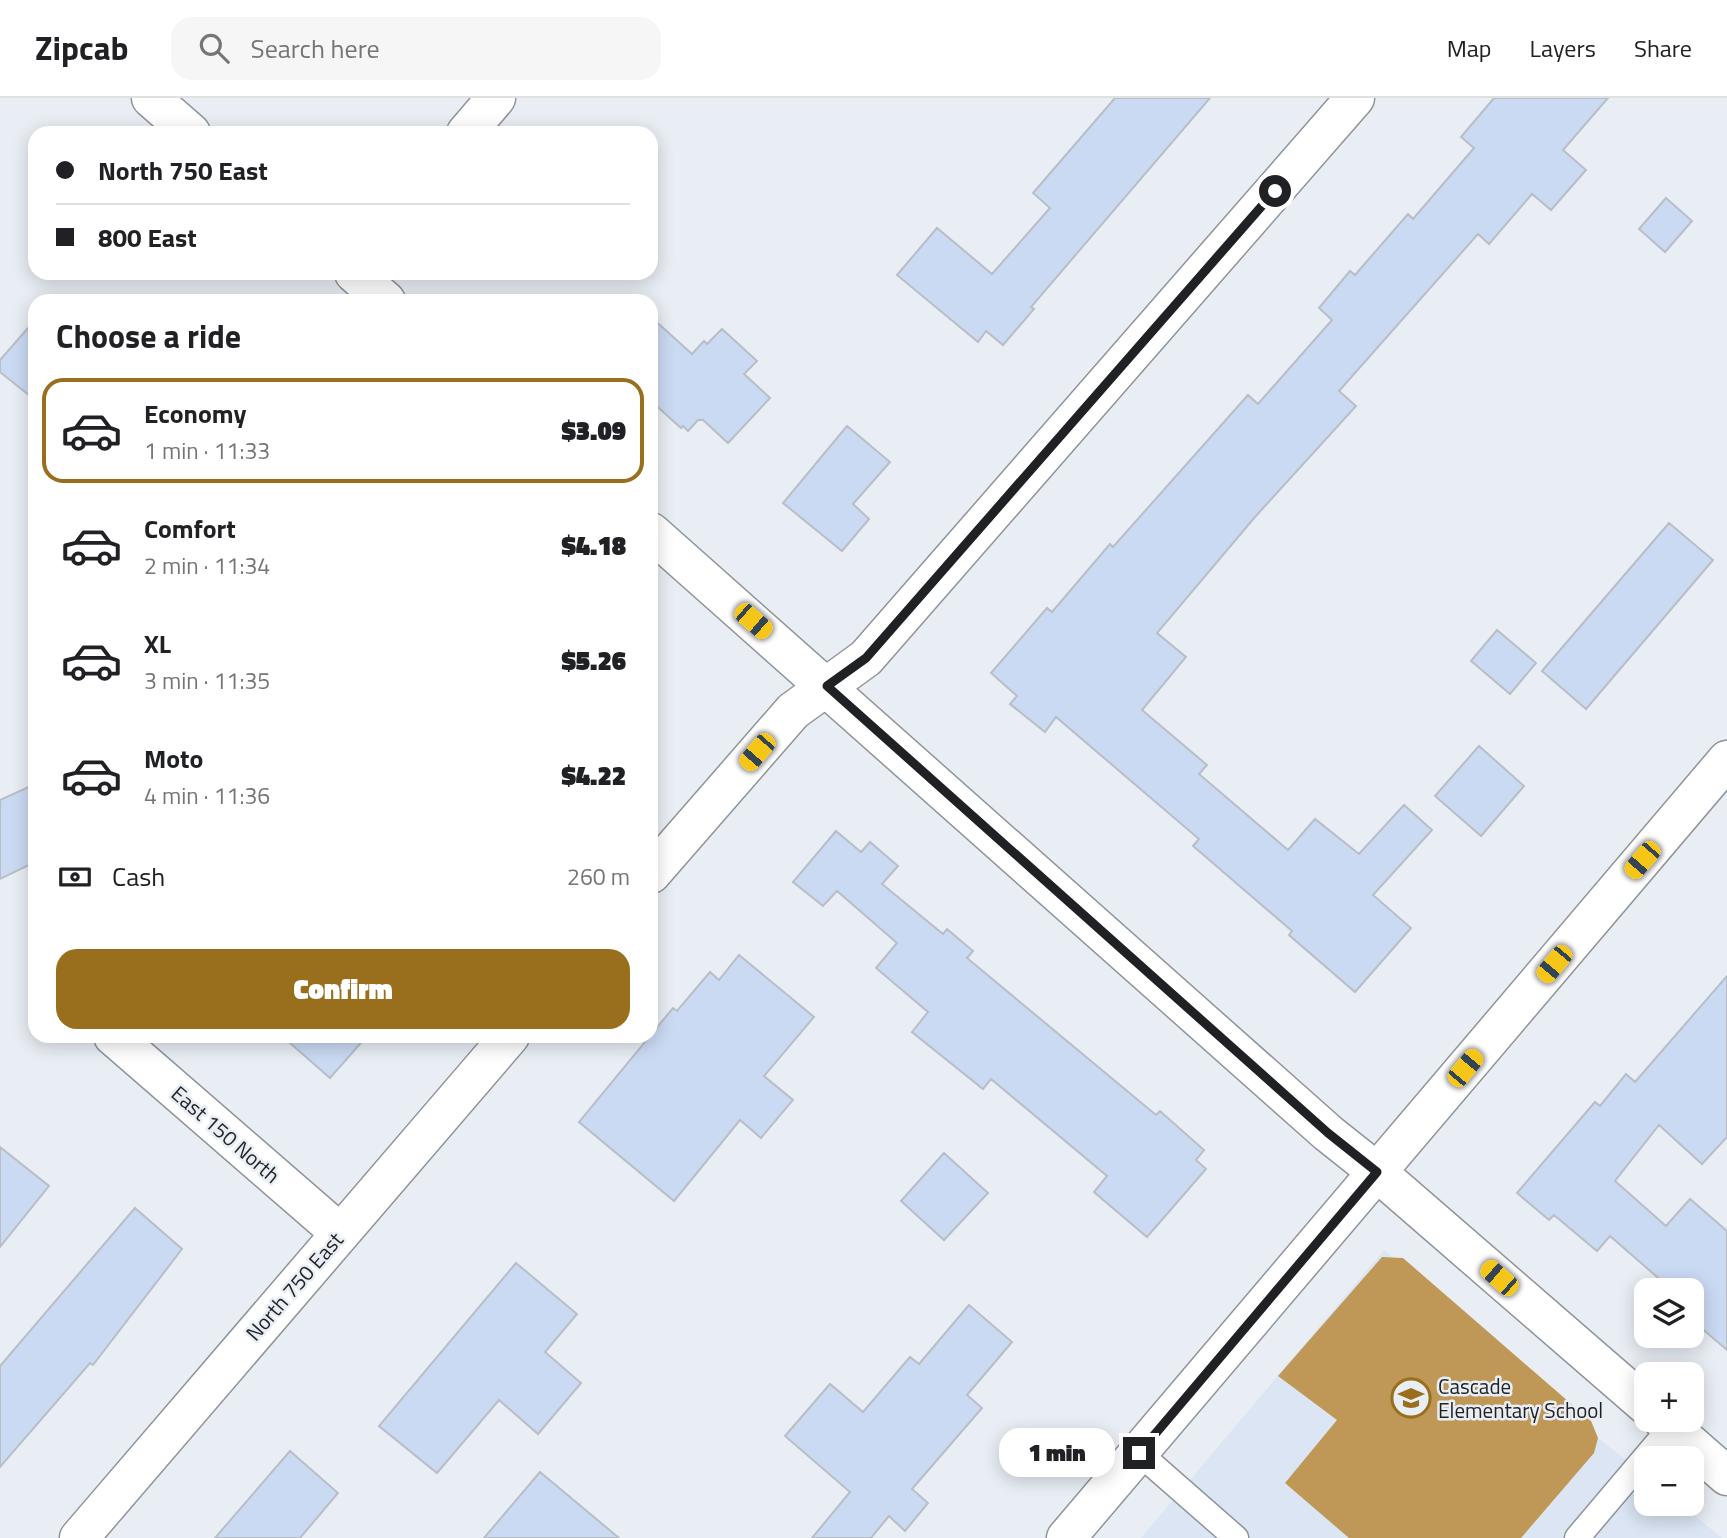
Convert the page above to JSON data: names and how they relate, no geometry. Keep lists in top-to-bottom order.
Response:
{
  "streets": {
    "street": ["East 150 North", "North 750 East"]
  },
  "crossings": [
    ["East 150 North", "North 750 East"]
  ],
  "places": {
    "school or university": ["Cascade Elementary School"]
  },
  "page": {
    "header": "Zipcab",
    "search": "Search here",
    "nav": ["Map", "Layers", "Share"],
    "banner": ["North 750 East", "800 East"],
    "heading": "Choose a ride",
    "list": [
      {
        "name": "Economy",
        "note": "1 min · 11:33",
        "value": "$3.09"
      },
      {
        "name": "Comfort",
        "note": "2 min · 11:34",
        "value": "$4.18"
      },
      {
        "name": "XL",
        "note": "3 min · 11:35",
        "value": "$5.26"
      },
      {
        "name": "Moto",
        "note": "4 min · 11:36",
        "value": "$4.22"
      }
    ],
    "pay": ["Cash", "260 m"],
    "buttons": "Confirm",
    "map_buttons": ["+", "−"],
    "bubble": "1 min"
  }
}
